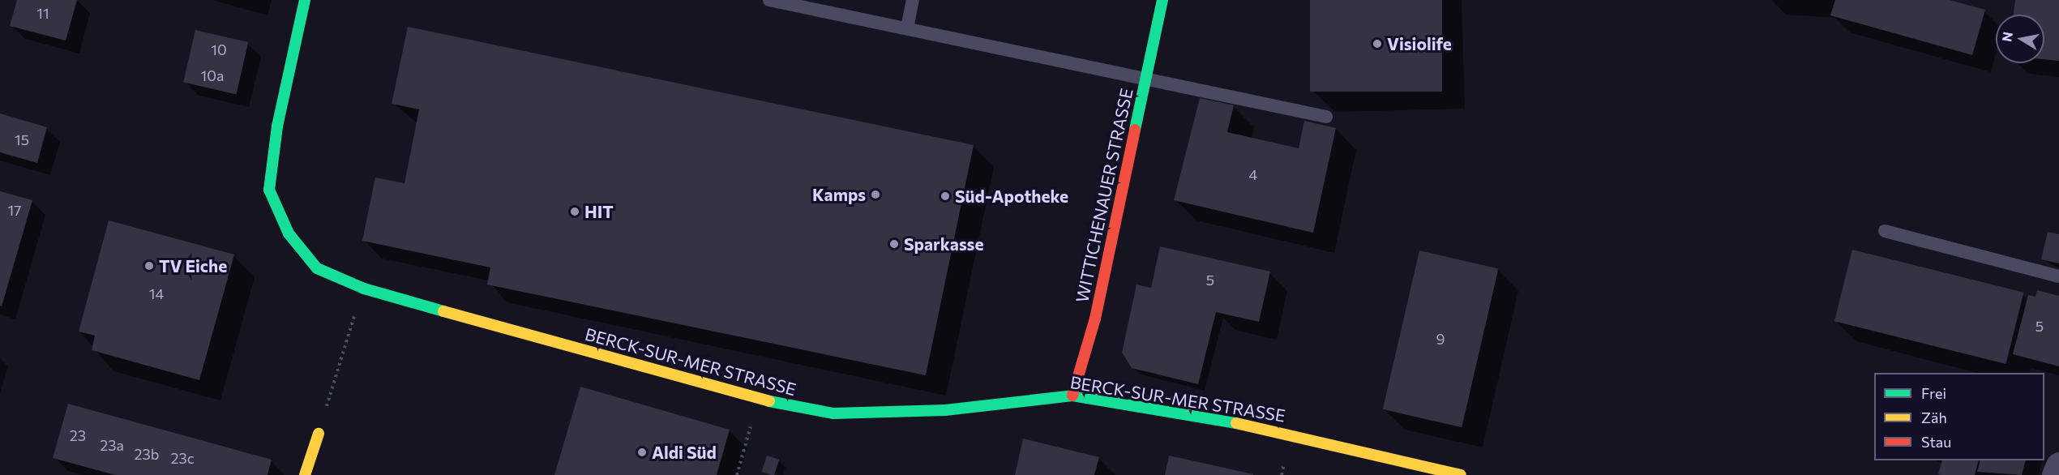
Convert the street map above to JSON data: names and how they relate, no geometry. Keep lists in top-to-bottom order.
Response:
{
  "streets": {
    "street": ["WITTICHENAUER STRASSE", "BERCK-SUR-MER STRASSE"]
  },
  "crossings": [
    ["WITTICHENAUER STRASSE", "BERCK-SUR-MER STRASSE"]
  ],
  "places": [
    "Visiolife",
    "Kamps",
    "Süd-Apotheke",
    "HIT",
    "Sparkasse",
    "TV Eiche",
    "Aldi Süd"
  ],
  "house_numbers": [
    "11",
    "10",
    "10a",
    "15",
    "4",
    "17",
    "5",
    "14",
    "5",
    "9",
    "23",
    "23a",
    "23b",
    "23c"
  ],
  "legend": ["Frei", "Zäh", "Stau"],
  "north": "left"
}
